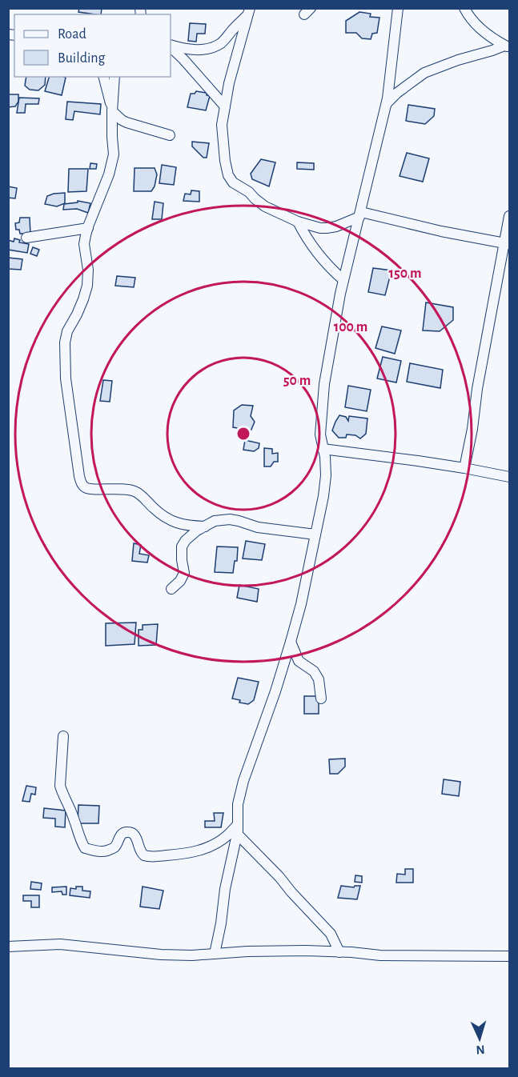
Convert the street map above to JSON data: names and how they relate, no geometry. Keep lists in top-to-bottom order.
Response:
{
  "legend": ["Road", "Building"],
  "north": "bottom",
  "rings": ["150 m", "100 m", "50 m"]
}
